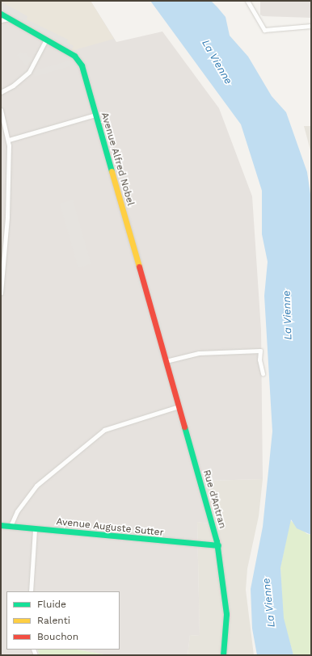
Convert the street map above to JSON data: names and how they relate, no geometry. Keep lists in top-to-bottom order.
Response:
{
  "streets": {
    "street": ["Avenue Alfred Nobel", "Rue d'Antran", "Avenue Auguste Sutter"]
  },
  "crossings": [
    ["Avenue Alfred Nobel", "Rue d'Antran"],
    ["Rue d'Antran", "Avenue Auguste Sutter"]
  ],
  "water": ["La Vienne"],
  "legend": ["Fluide", "Ralenti", "Bouchon"]
}
